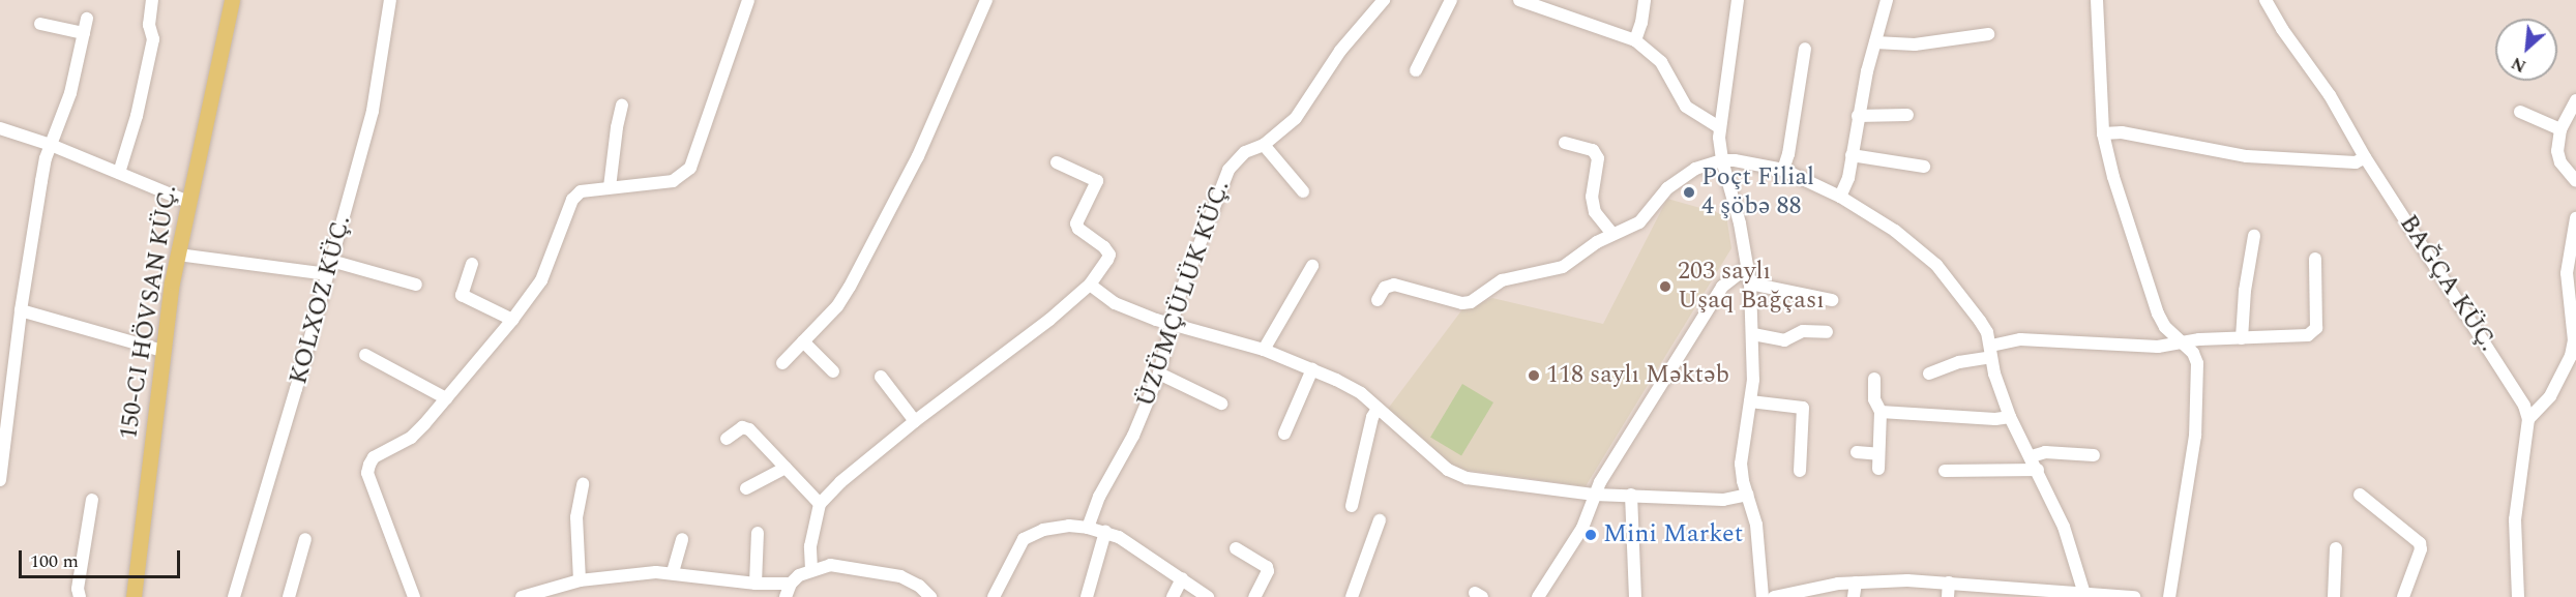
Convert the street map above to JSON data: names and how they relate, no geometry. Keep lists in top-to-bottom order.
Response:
{
  "streets": {
    "main road": ["150-CI HÖVSAN KÜÇ."],
    "street": ["BAĞÇA KÜÇ.", "ÜZÜMÇÜLÜK KÜÇ.", "KOLXOZ KÜÇ."]
  },
  "places": [
    "Poçt Filial 4 şöbə 88",
    "203 saylı Uşaq Bağçası",
    "118 saylı Məktəb",
    "Mini Market"
  ],
  "scale_bar": "100 m",
  "north": "bottom left"
}
